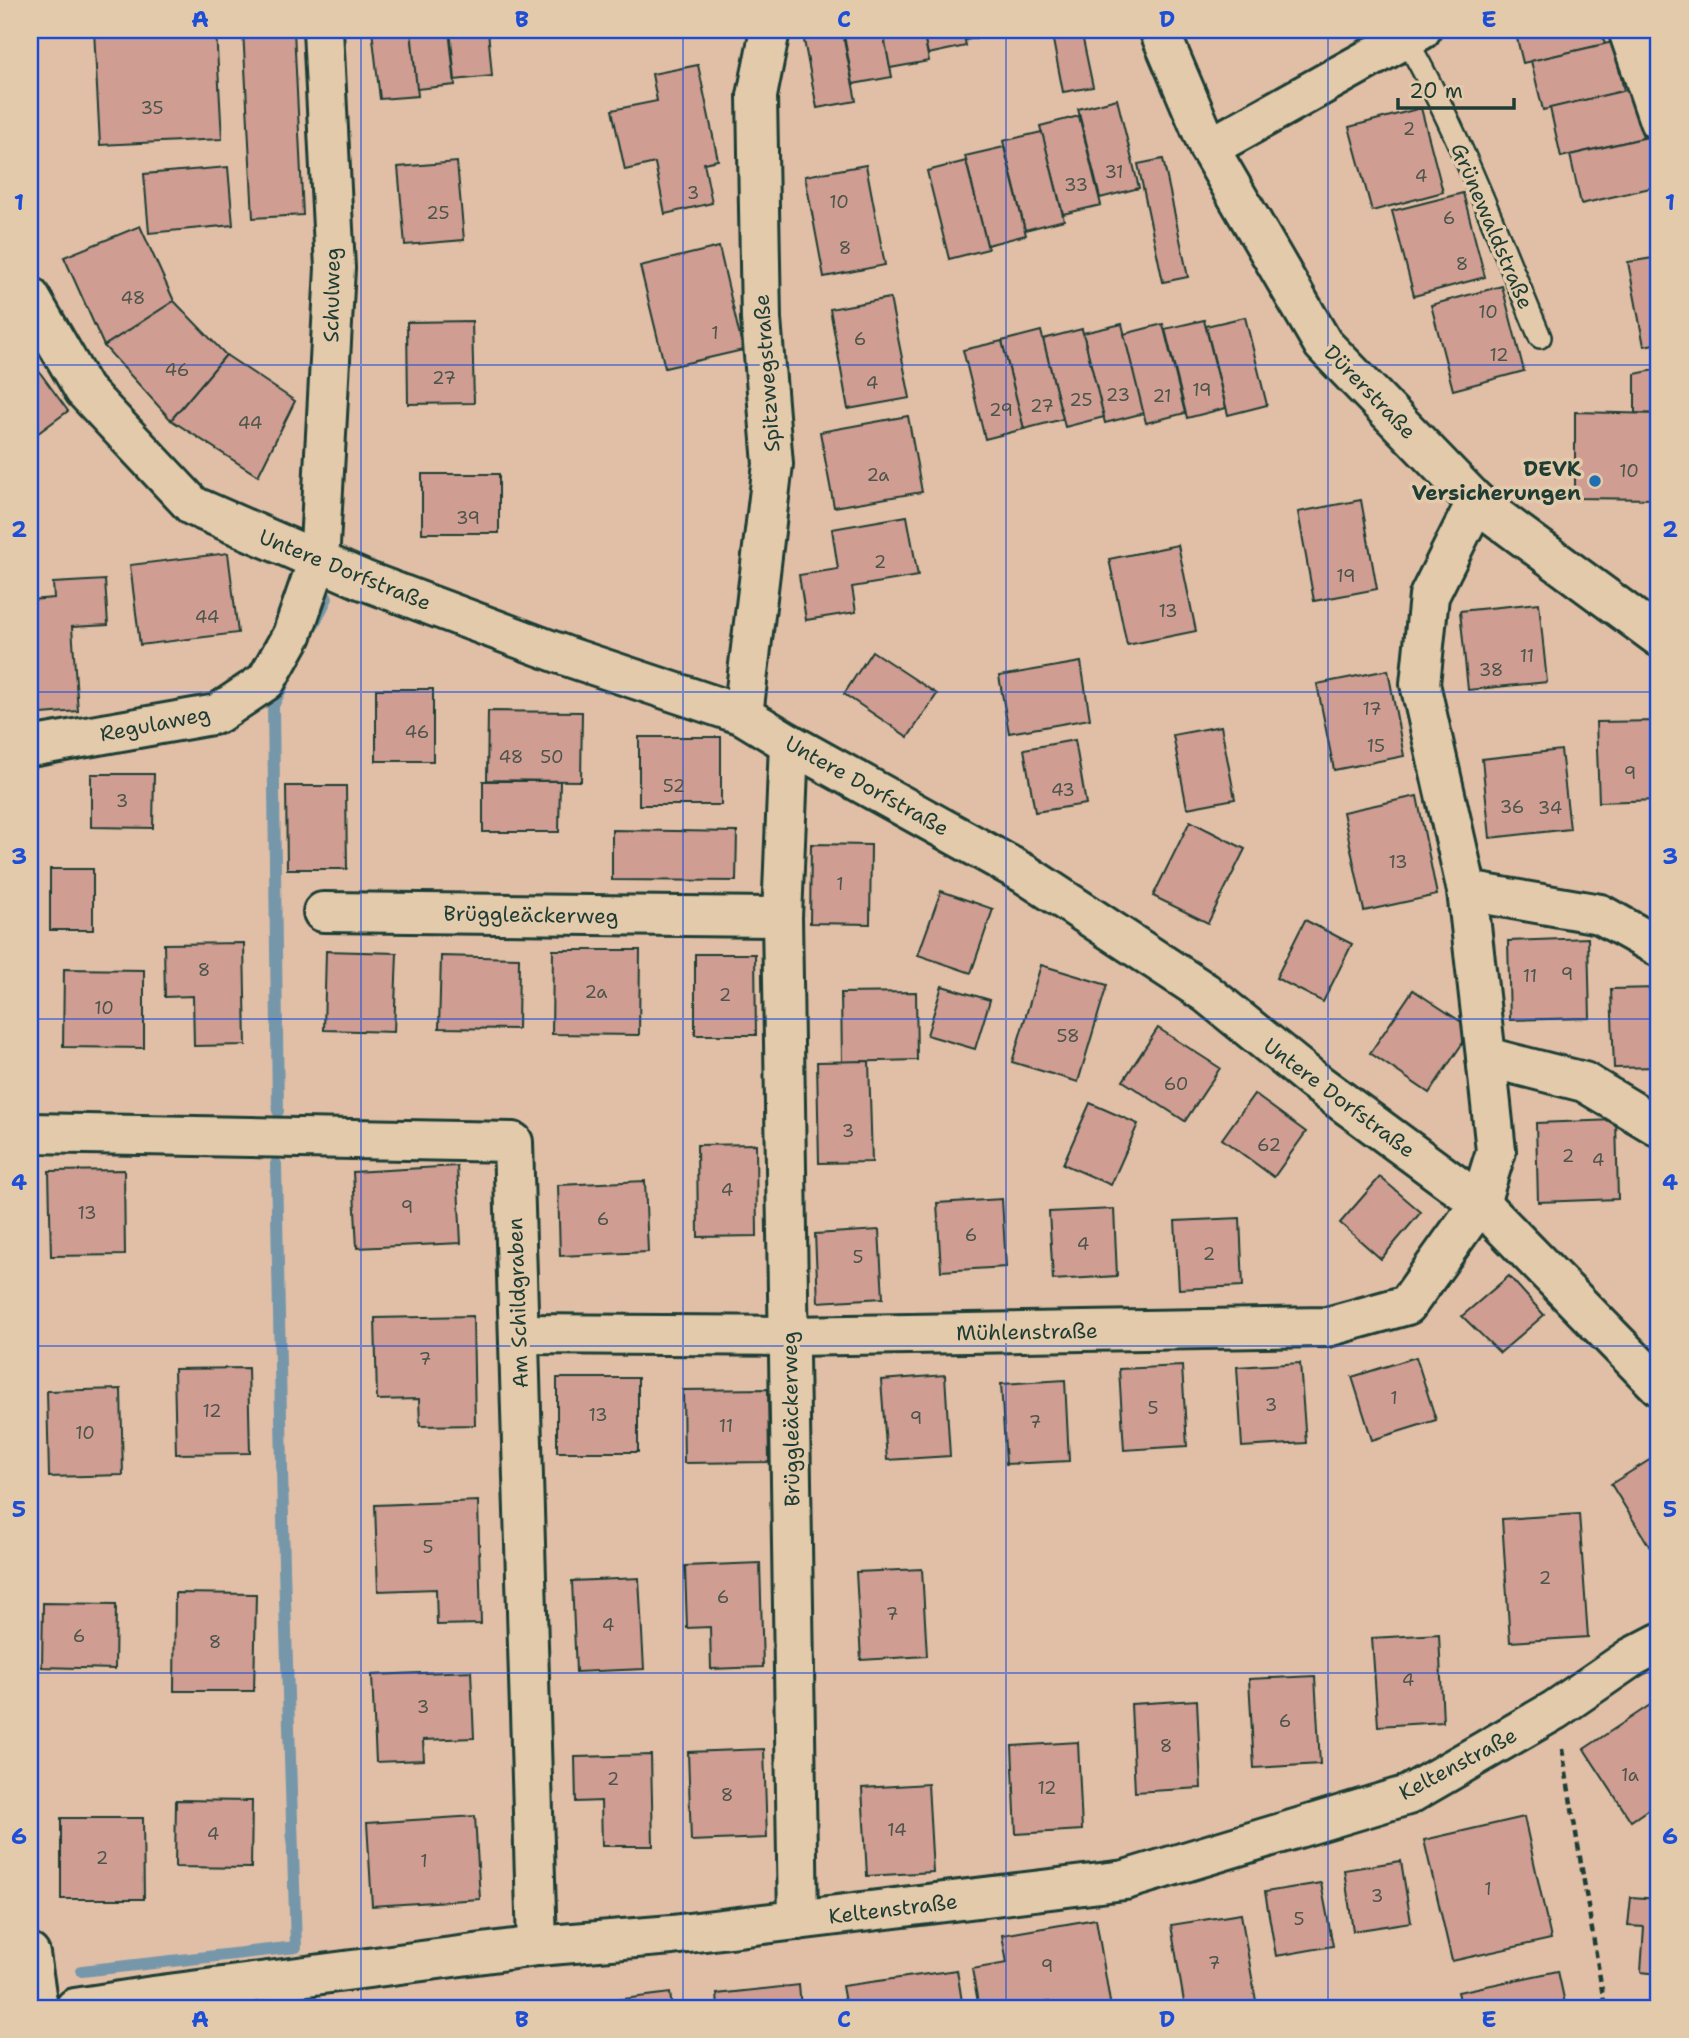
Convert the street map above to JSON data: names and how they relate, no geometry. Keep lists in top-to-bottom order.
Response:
{
  "streets": {
    "street": [
      "Grünewaldstraße",
      "Schulweg",
      "Spitzwegstraße",
      "Dürerstraße",
      "Untere Dorfstraße",
      "Regulaweg",
      "Brüggleäckerweg",
      "Am Schildgraben",
      "Mühlenstraße",
      "Keltenstraße"
    ]
  },
  "crossings": [
    ["Grünewaldstraße", "Dürerstraße"],
    ["Schulweg", "Untere Dorfstraße"],
    ["Schulweg", "Regulaweg"],
    ["Spitzwegstraße", "Untere Dorfstraße"],
    ["Dürerstraße", "Mühlenstraße"],
    ["Untere Dorfstraße", "Regulaweg"],
    ["Untere Dorfstraße", "Brüggleäckerweg"],
    ["Untere Dorfstraße", "Mühlenstraße"],
    ["Brüggleäckerweg", "Mühlenstraße"],
    ["Brüggleäckerweg", "Keltenstraße"],
    ["Am Schildgraben", "Mühlenstraße"],
    ["Am Schildgraben", "Keltenstraße"]
  ],
  "places": ["DEVK Versicherungen"],
  "house_numbers": [
    "35",
    "2",
    "31",
    "4",
    "33",
    "3",
    "10",
    "25",
    "6",
    "8",
    "8",
    "48",
    "10",
    "1",
    "6",
    "12",
    "46",
    "27",
    "4",
    "19",
    "23",
    "21",
    "25",
    "27",
    "29",
    "44",
    "10",
    "2a",
    "39",
    "2",
    "19",
    "13",
    "44",
    "11",
    "38",
    "17",
    "46",
    "15",
    "48",
    "50",
    "9",
    "52",
    "43",
    "3",
    "36",
    "34",
    "13",
    "1",
    "8",
    "9",
    "11",
    "2a",
    "2",
    "10",
    "58",
    "60",
    "3",
    "62",
    "2",
    "4",
    "4",
    "9",
    "13",
    "6",
    "6",
    "4",
    "2",
    "5",
    "7",
    "1",
    "3",
    "5",
    "12",
    "13",
    "9",
    "7",
    "11",
    "10",
    "5",
    "2",
    "6",
    "7",
    "4",
    "6",
    "8",
    "4",
    "3",
    "6",
    "8",
    "1a",
    "2",
    "12",
    "8",
    "14",
    "4",
    "2",
    "1",
    "1",
    "3",
    "5",
    "7",
    "9"
  ],
  "scale_bar": "20 m",
  "grid": {
    "columns": [
      "A",
      "B",
      "C",
      "D",
      "E"
    ],
    "rows": [
      "1",
      "2",
      "3",
      "4",
      "5",
      "6"
    ]
  }
}
